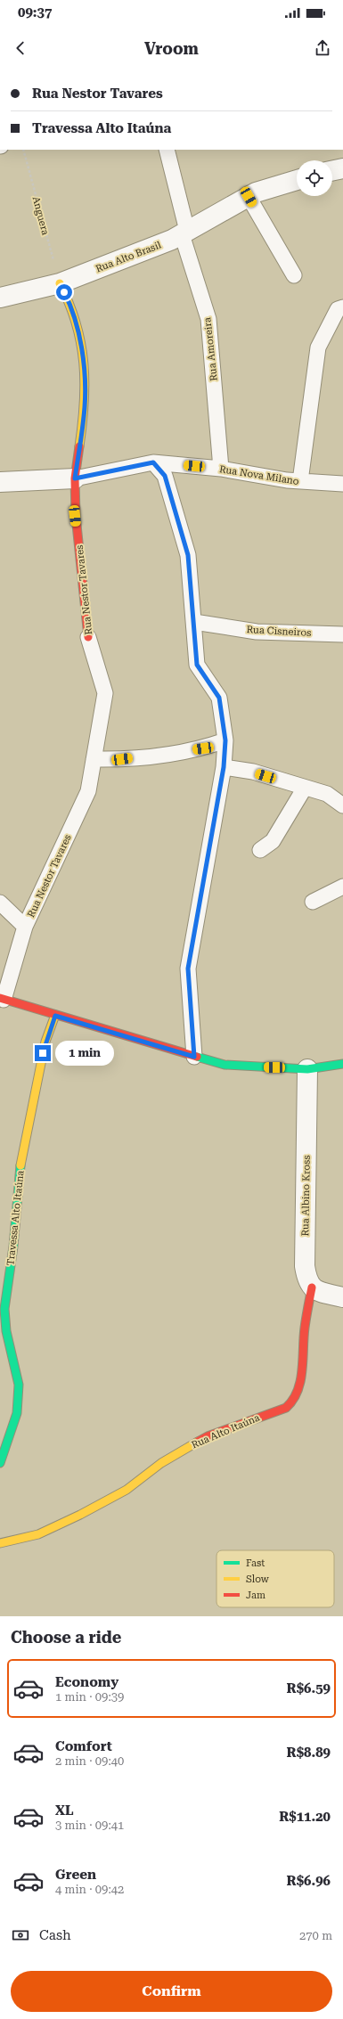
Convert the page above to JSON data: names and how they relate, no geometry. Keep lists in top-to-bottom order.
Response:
{
  "streets": {
    "street": [
      "Rua Alto Brasil",
      "Rua Nestor Tavares",
      "Rua Albino Kross",
      "Travessa Alto Itaúna",
      "Rua Alto Itaúna"
    ],
    "lane": ["Rua Amoreira", "Rua Nova Milano", "Rua Cisneiros"],
    "path": ["Anguera"]
  },
  "crossings": [
    ["Anguera", "Rua Alto Brasil"],
    ["Anguera", "Rua Nestor Tavares"],
    ["Rua Alto Brasil", "Rua Amoreira"],
    ["Rua Alto Brasil", "Rua Nestor Tavares"],
    ["Rua Amoreira", "Rua Nova Milano"],
    ["Rua Nova Milano", "Rua Nestor Tavares"],
    ["Rua Albino Kross", "Rua Alto Itaúna"]
  ],
  "legend": ["Fast", "Slow", "Jam"],
  "page": {
    "status": "09:37",
    "header": "Vroom",
    "banner": ["Rua Nestor Tavares", "Travessa Alto Itaúna"],
    "bubble": "1 min",
    "heading": "Choose a ride",
    "list": [
      {
        "name": "Economy",
        "note": "1 min · 09:39",
        "value": "R$6.59"
      },
      {
        "name": "Comfort",
        "note": "2 min · 09:40",
        "value": "R$8.89"
      },
      {
        "name": "XL",
        "note": "3 min · 09:41",
        "value": "R$11.20"
      },
      {
        "name": "Green",
        "note": "4 min · 09:42",
        "value": "R$6.96"
      }
    ],
    "pay": ["Cash", "270 m"],
    "buttons": "Confirm"
  }
}
